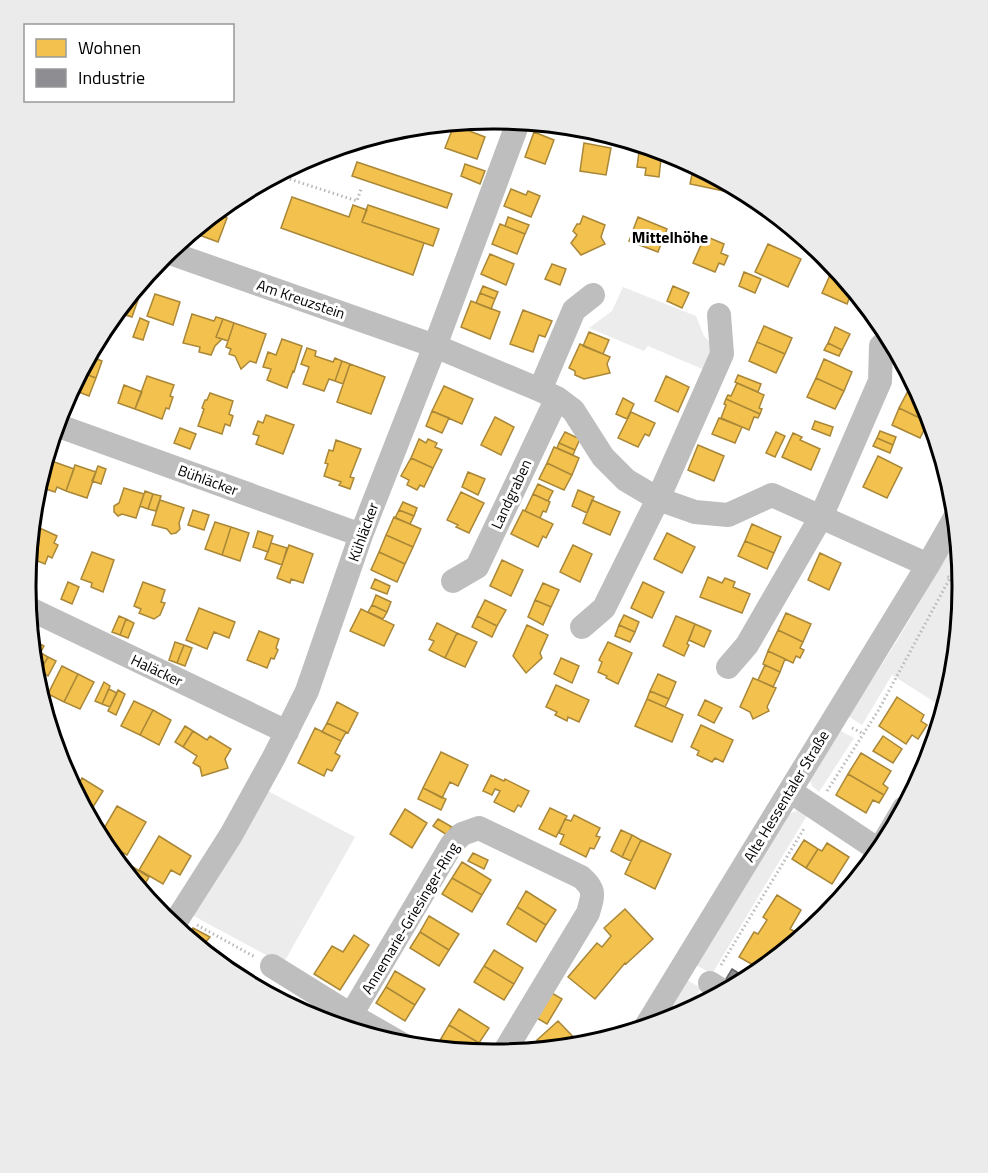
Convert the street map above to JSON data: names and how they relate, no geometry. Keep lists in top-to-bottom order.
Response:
{
  "streets": {
    "street": [
      "Am Kreuzstein",
      "Bühläcker",
      "Landgraben",
      "Kühläcker",
      "Haläcker",
      "Alte Hessentaler Straße",
      "Annemarie-Griesinger-Ring"
    ]
  },
  "crossings": [
    ["Am Kreuzstein", "Kühläcker"],
    ["Bühläcker", "Kühläcker"],
    ["Kühläcker", "Haläcker"]
  ],
  "districts": ["Mittelhöhe"],
  "legend": ["Wohnen", "Industrie"]
}
